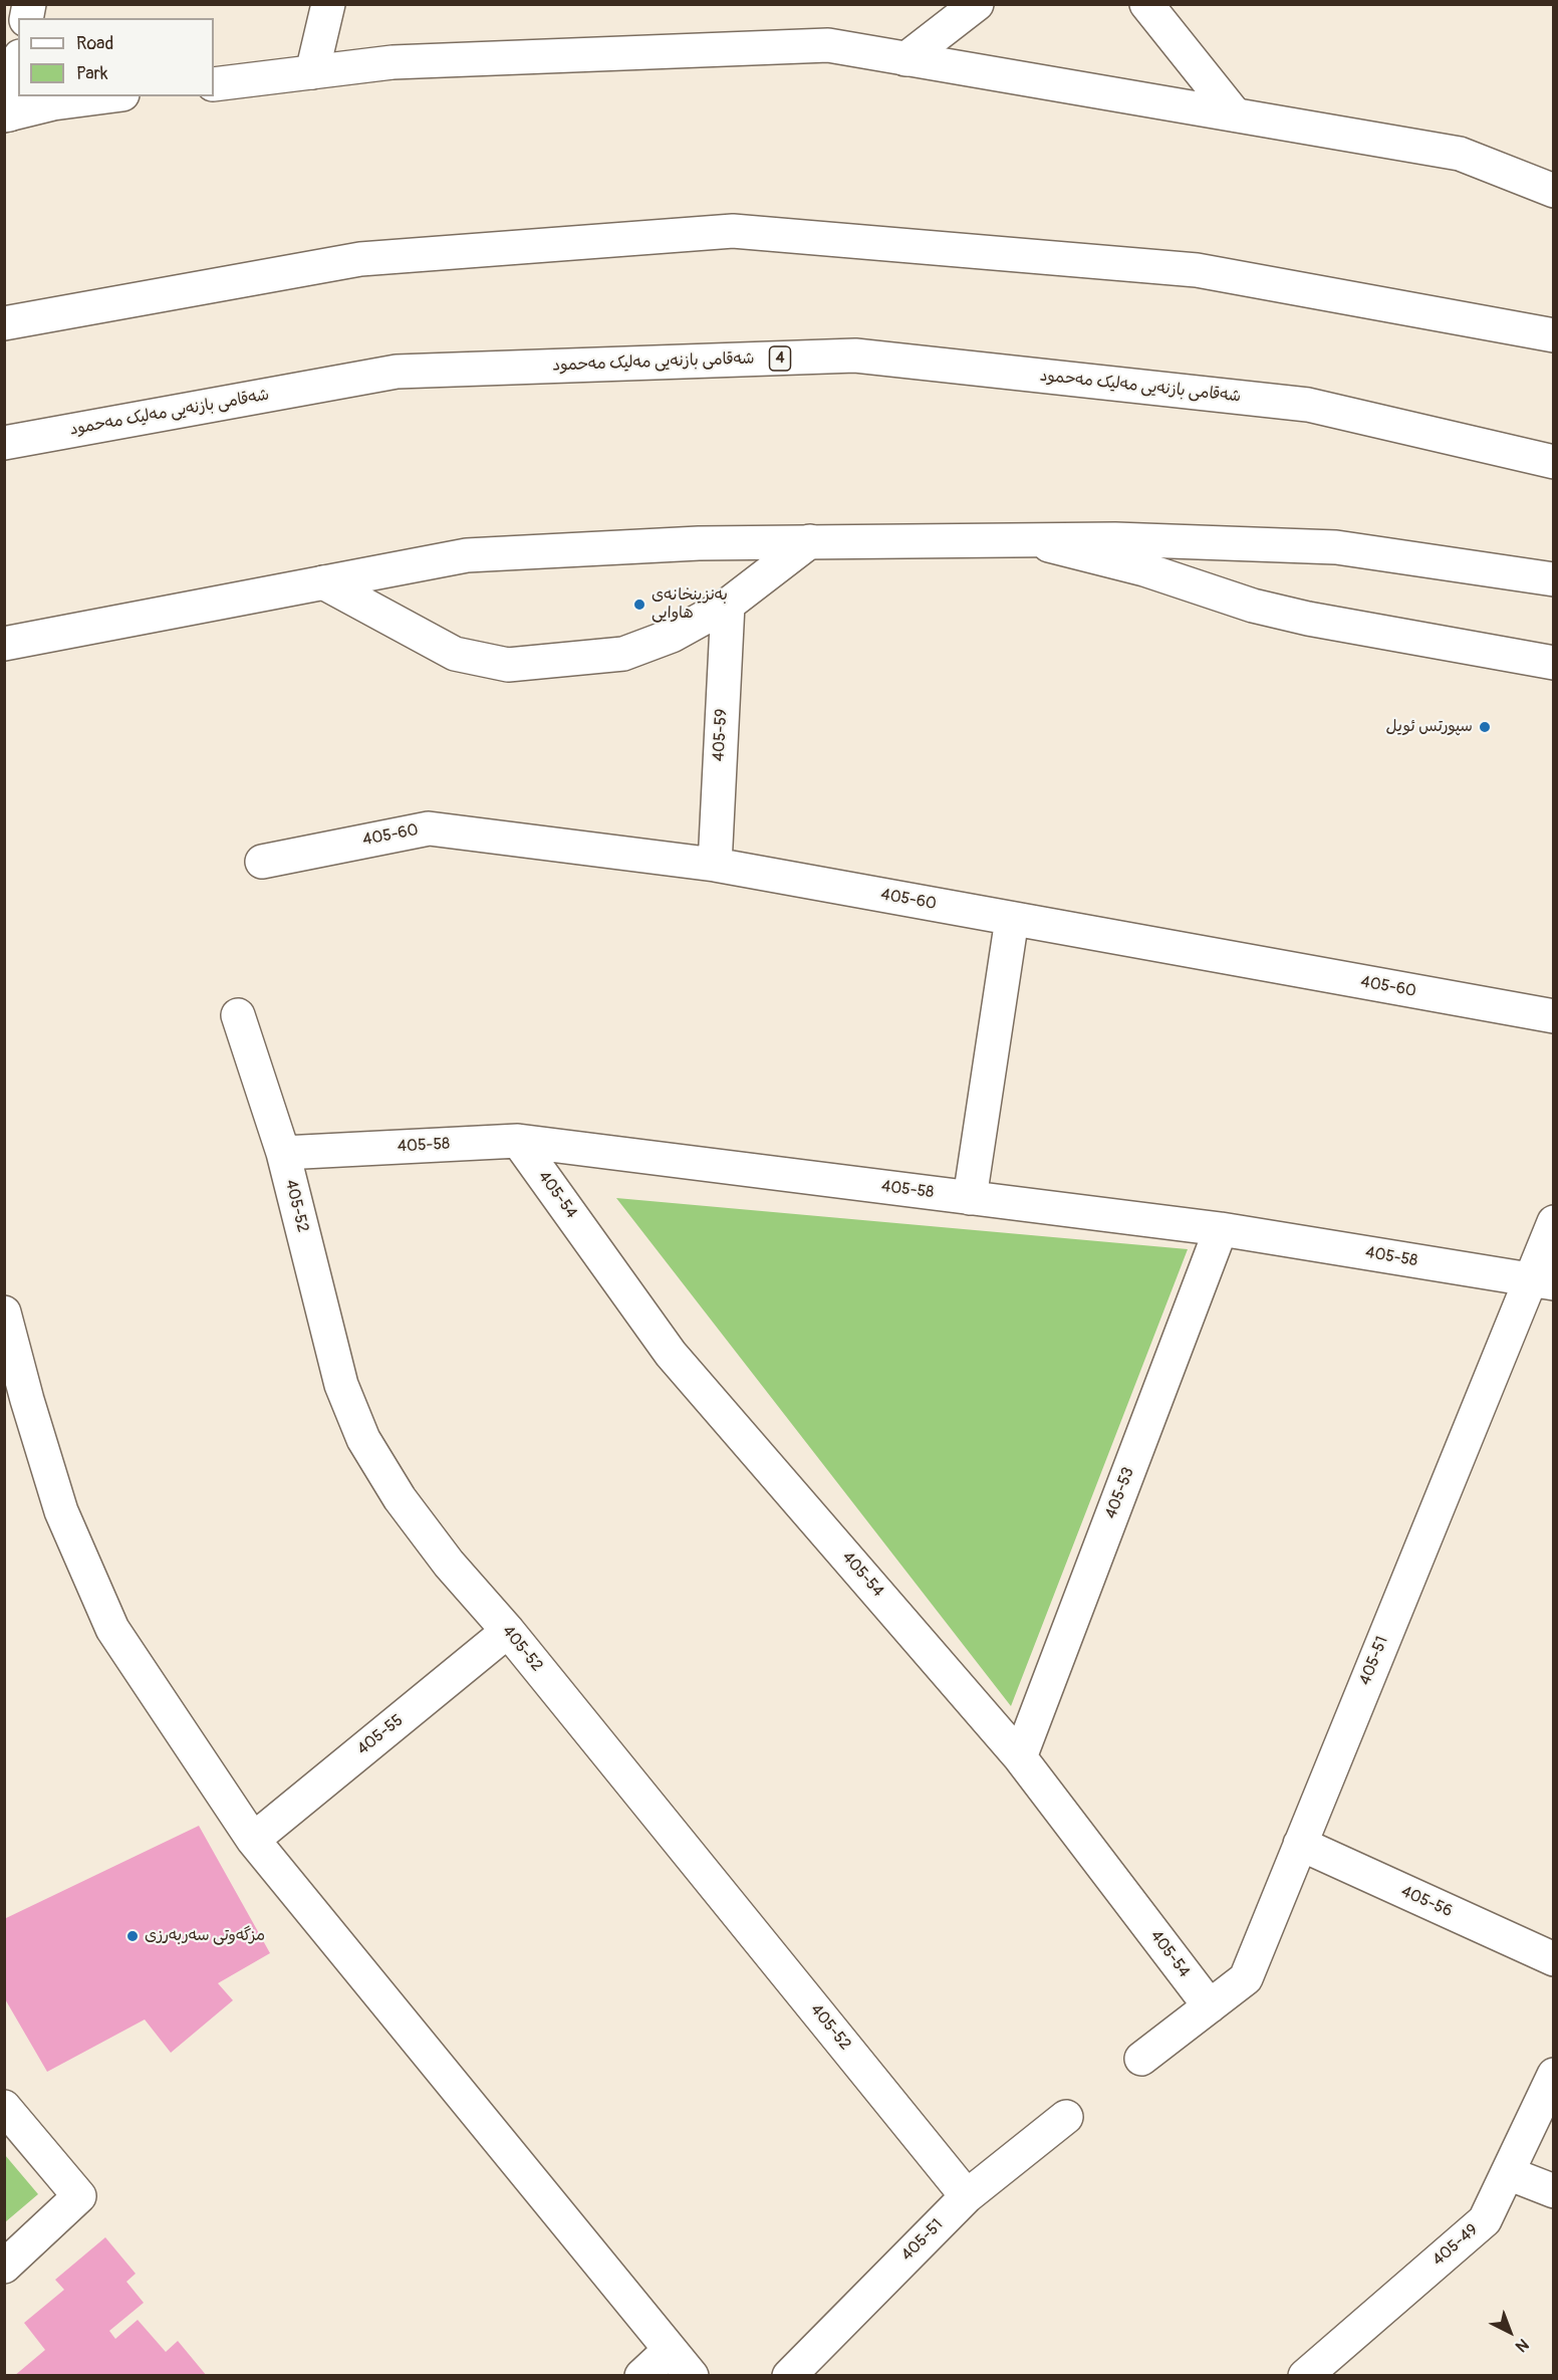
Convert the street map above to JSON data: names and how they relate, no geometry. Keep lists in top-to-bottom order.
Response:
{
  "streets": {
    "main road": [
      "4",
      "شەقامی بازنەیی مەلیک مەحمود",
      "405-59",
      "405-60",
      "405-58",
      "405-54",
      "405-52",
      "405-53",
      "405-51",
      "405-55",
      "405-56",
      "405-49"
    ]
  },
  "crossings": [
    ["405-59", "405-60"],
    ["405-58", "405-54"],
    ["405-58", "405-52"],
    ["405-58", "405-53"],
    ["405-58", "405-51"],
    ["405-54", "405-53"],
    ["405-54", "405-51"],
    ["405-52", "405-51"],
    ["405-52", "405-55"],
    ["405-51", "405-56"]
  ],
  "places": ["بەنزینخانەی ھاوایی", "سپورتس ئويل", "مزگەوتی سەربەرزی"],
  "legend": ["Road", "Park"],
  "north": "bottom right"
}
